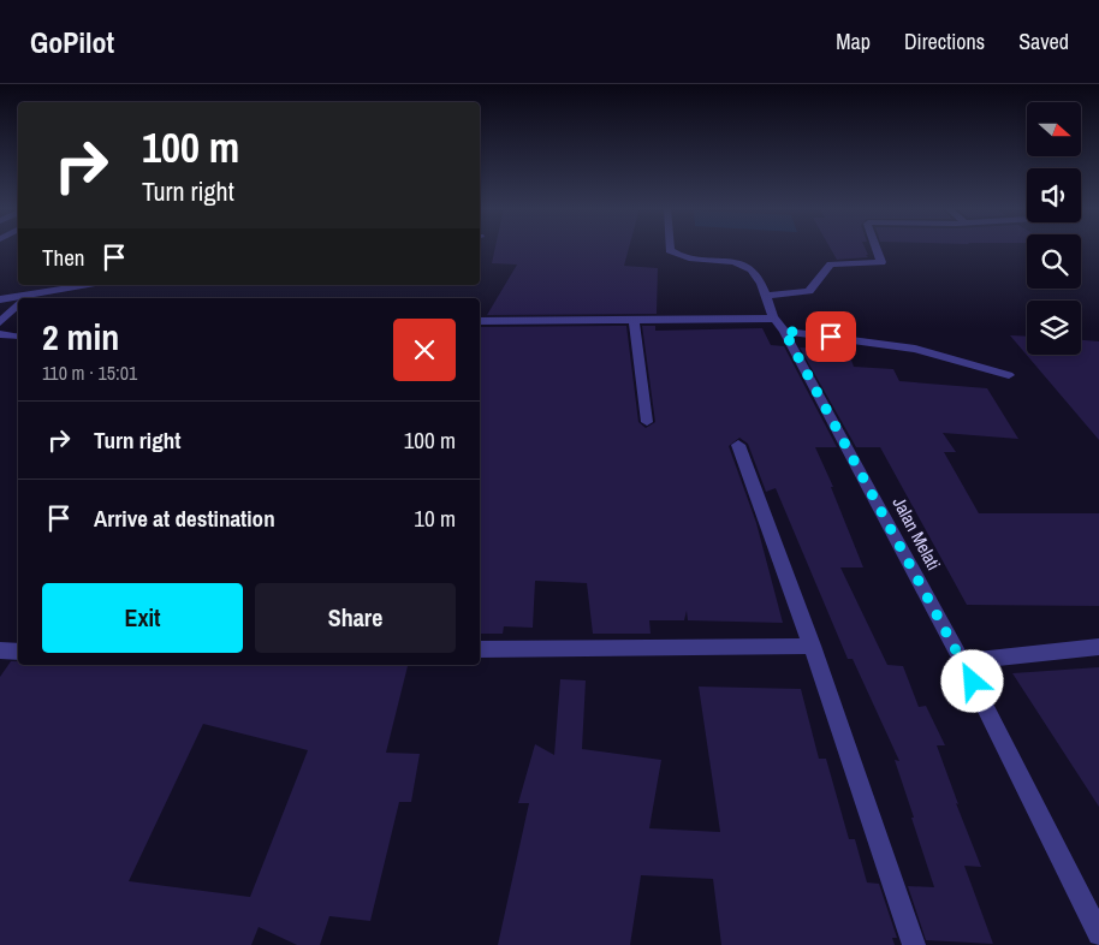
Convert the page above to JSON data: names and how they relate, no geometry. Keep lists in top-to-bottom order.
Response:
{
  "streets": {
    "street": ["Jalan Melati"]
  },
  "north": "right",
  "page": {
    "header": "GoPilot",
    "nav": ["Map", "Directions", "Saved"],
    "turn": ["100 m", "Turn right"],
    "then": "Then",
    "heading": ["2 min", "110 m · 15:01"],
    "list": [
      {
        "name": "Turn right",
        "value": "100 m"
      },
      {
        "name": "Arrive at destination",
        "value": "10 m"
      }
    ],
    "buttons": ["Exit", "Share"]
  }
}
